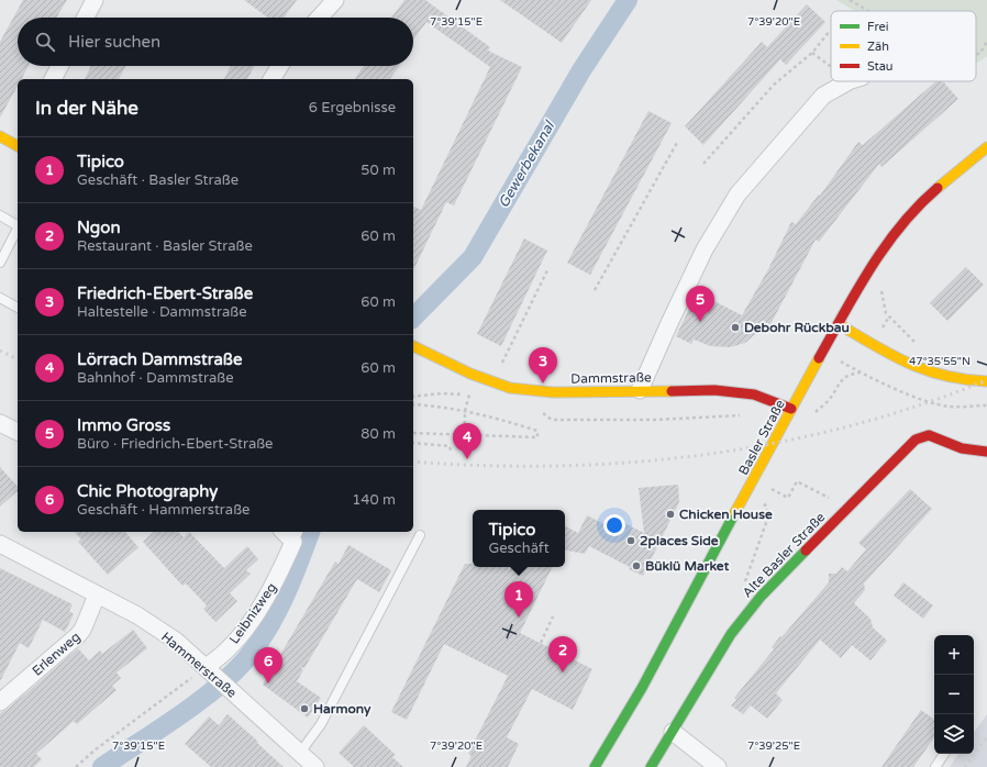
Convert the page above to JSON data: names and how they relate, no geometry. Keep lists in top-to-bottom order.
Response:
{
  "streets": {
    "main road": ["Dammstraße", "Basler Straße", "Alte Basler Straße"],
    "street": ["Leibnizweg", "Erlenweg", "Hammerstraße"]
  },
  "crossings": [
    ["Dammstraße", "Basler Straße"],
    ["Leibnizweg", "Hammerstraße"],
    ["Erlenweg", "Hammerstraße"]
  ],
  "water": ["Gewerbekanal"],
  "places": [
    "Debohr Rückbau",
    "Chicken House",
    "2places Side",
    "Büklü Market",
    "Harmony"
  ],
  "legend": ["Frei", "Zäh", "Stau"],
  "page": {
    "search": "Hier suchen",
    "heading": ["In der Nähe", "6 Ergebnisse"],
    "list": [
      {
        "mark": "1",
        "name": "Tipico",
        "note": "Geschäft · Basler Straße",
        "value": "50 m"
      },
      {
        "mark": "2",
        "name": "Ngon",
        "note": "Restaurant · Basler Straße",
        "value": "60 m"
      },
      {
        "mark": "3",
        "name": "Friedrich-Ebert-Straße",
        "note": "Haltestelle · Dammstraße",
        "value": "60 m"
      },
      {
        "mark": "4",
        "name": "Lörrach Dammstraße",
        "note": "Bahnhof · Dammstraße",
        "value": "60 m"
      },
      {
        "mark": "5",
        "name": "Immo Gross",
        "note": "Büro · Friedrich-Ebert-Straße",
        "value": "80 m"
      },
      {
        "mark": "6",
        "name": "Chic Photography",
        "note": "Geschäft · Hammerstraße",
        "value": "140 m"
      }
    ],
    "pins": [
      "5",
      "3",
      "4",
      "1",
      "2",
      "6"
    ],
    "popup": ["Tipico", "Geschäft"],
    "map_buttons": ["+", "−"]
  },
  "coordinates": [
    "7°39'15\"E",
    "7°39'20\"E",
    "47°35'55\"N",
    "7°39'25\"E"
  ]
}
